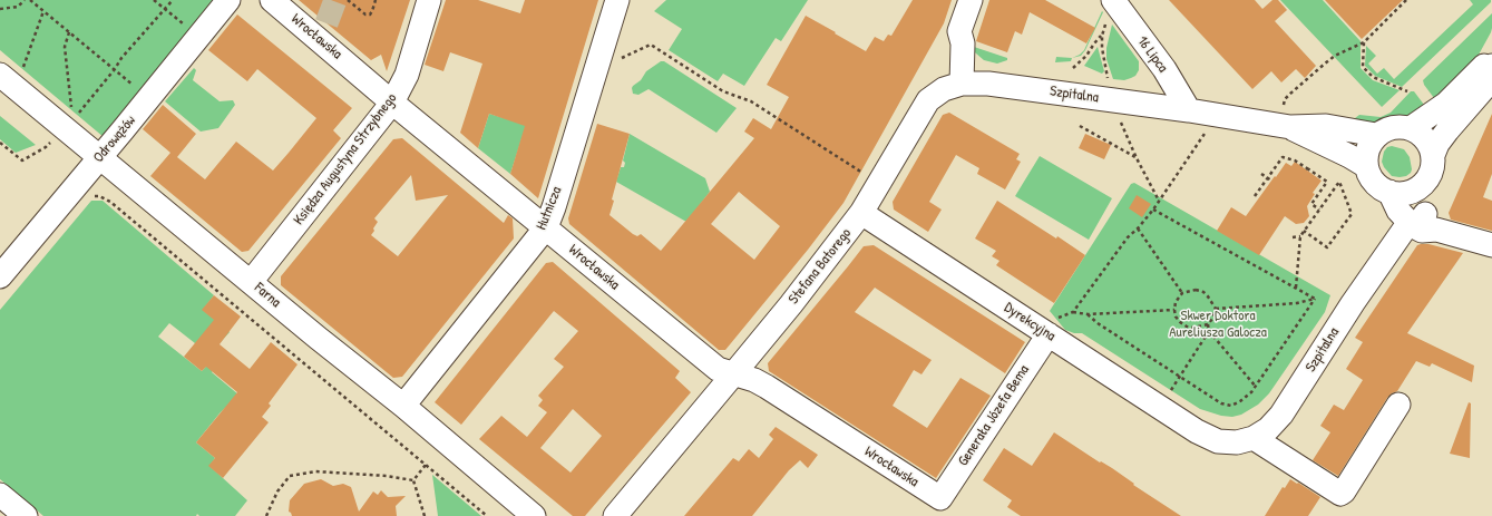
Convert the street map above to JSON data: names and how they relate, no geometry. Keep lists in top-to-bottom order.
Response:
{
  "streets": {
    "street": [
      "Wrocławska",
      "16 Lipca",
      "Szpitalna",
      "Odrowążów",
      "Księdza Augustyna Strzybnego",
      "Hutnicza",
      "Stefana Batorego",
      "Farna",
      "Dyrekcyjna",
      "Generała Józefa Bema"
    ]
  },
  "crossings": [
    ["Wrocławska", "Księdza Augustyna Strzybnego"],
    ["Wrocławska", "Hutnicza"],
    ["Wrocławska", "Stefana Batorego"],
    ["Wrocławska", "Generała Józefa Bema"],
    ["16 Lipca", "Szpitalna"],
    ["Szpitalna", "Stefana Batorego"],
    ["Szpitalna", "Dyrekcyjna"],
    ["Odrowążów", "Farna"],
    ["Księdza Augustyna Strzybnego", "Farna"],
    ["Hutnicza", "Farna"],
    ["Stefana Batorego", "Dyrekcyjna"],
    ["Dyrekcyjna", "Generała Józefa Bema"]
  ],
  "parks": ["Skwer Doktora Aureliusza Galocza"]
}
